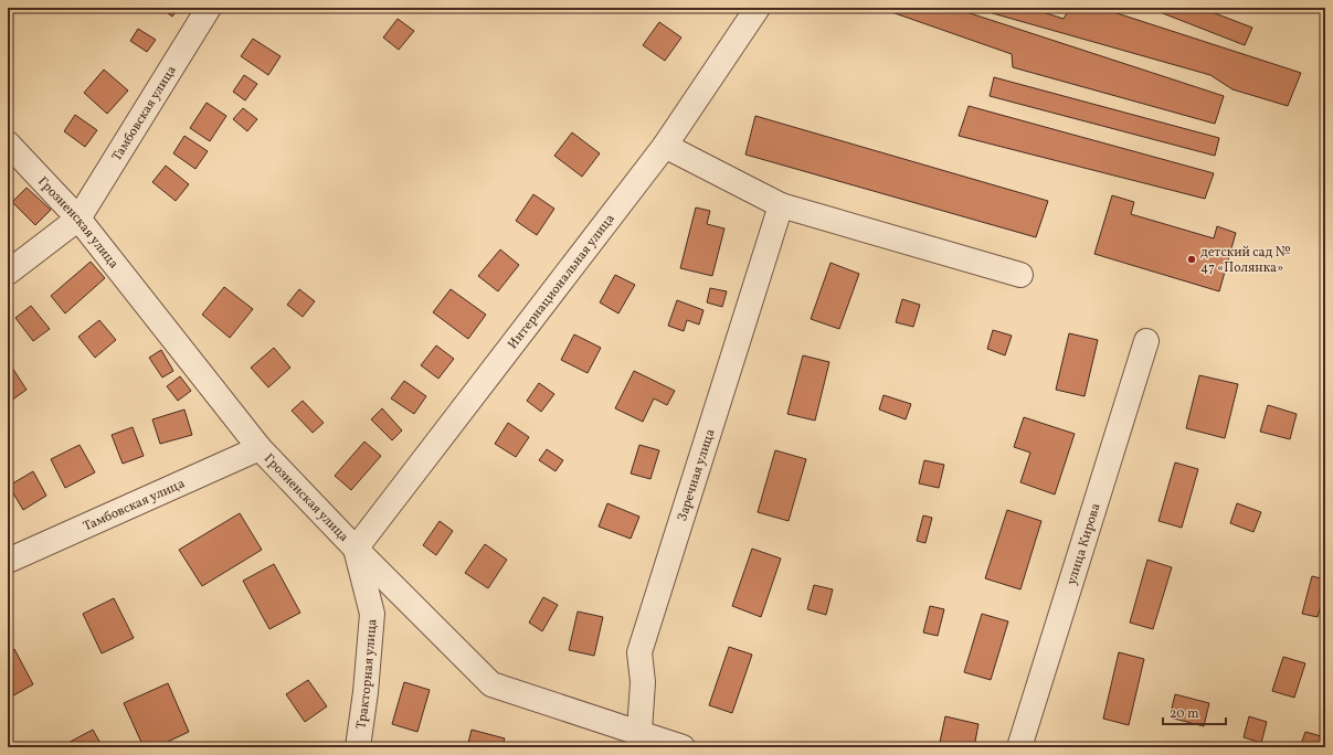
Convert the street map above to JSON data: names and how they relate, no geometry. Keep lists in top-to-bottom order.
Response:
{
  "streets": {
    "street": [
      "Тамбовская улица",
      "Грозненская улица",
      "Интернациональная улица",
      "Заречная улица",
      "улица Кирова",
      "Тракторная улица"
    ]
  },
  "crossings": [
    ["Тамбовская улица", "Грозненская улица"],
    ["Грозненская улица", "Интернациональная улица"],
    ["Грозненская улица", "Заречная улица"],
    ["Грозненская улица", "Тракторная улица"],
    ["Интернациональная улица", "Тракторная улица"]
  ],
  "places": ["детский сад № 47 «Полянка»"],
  "scale_bar": "20 m"
}
